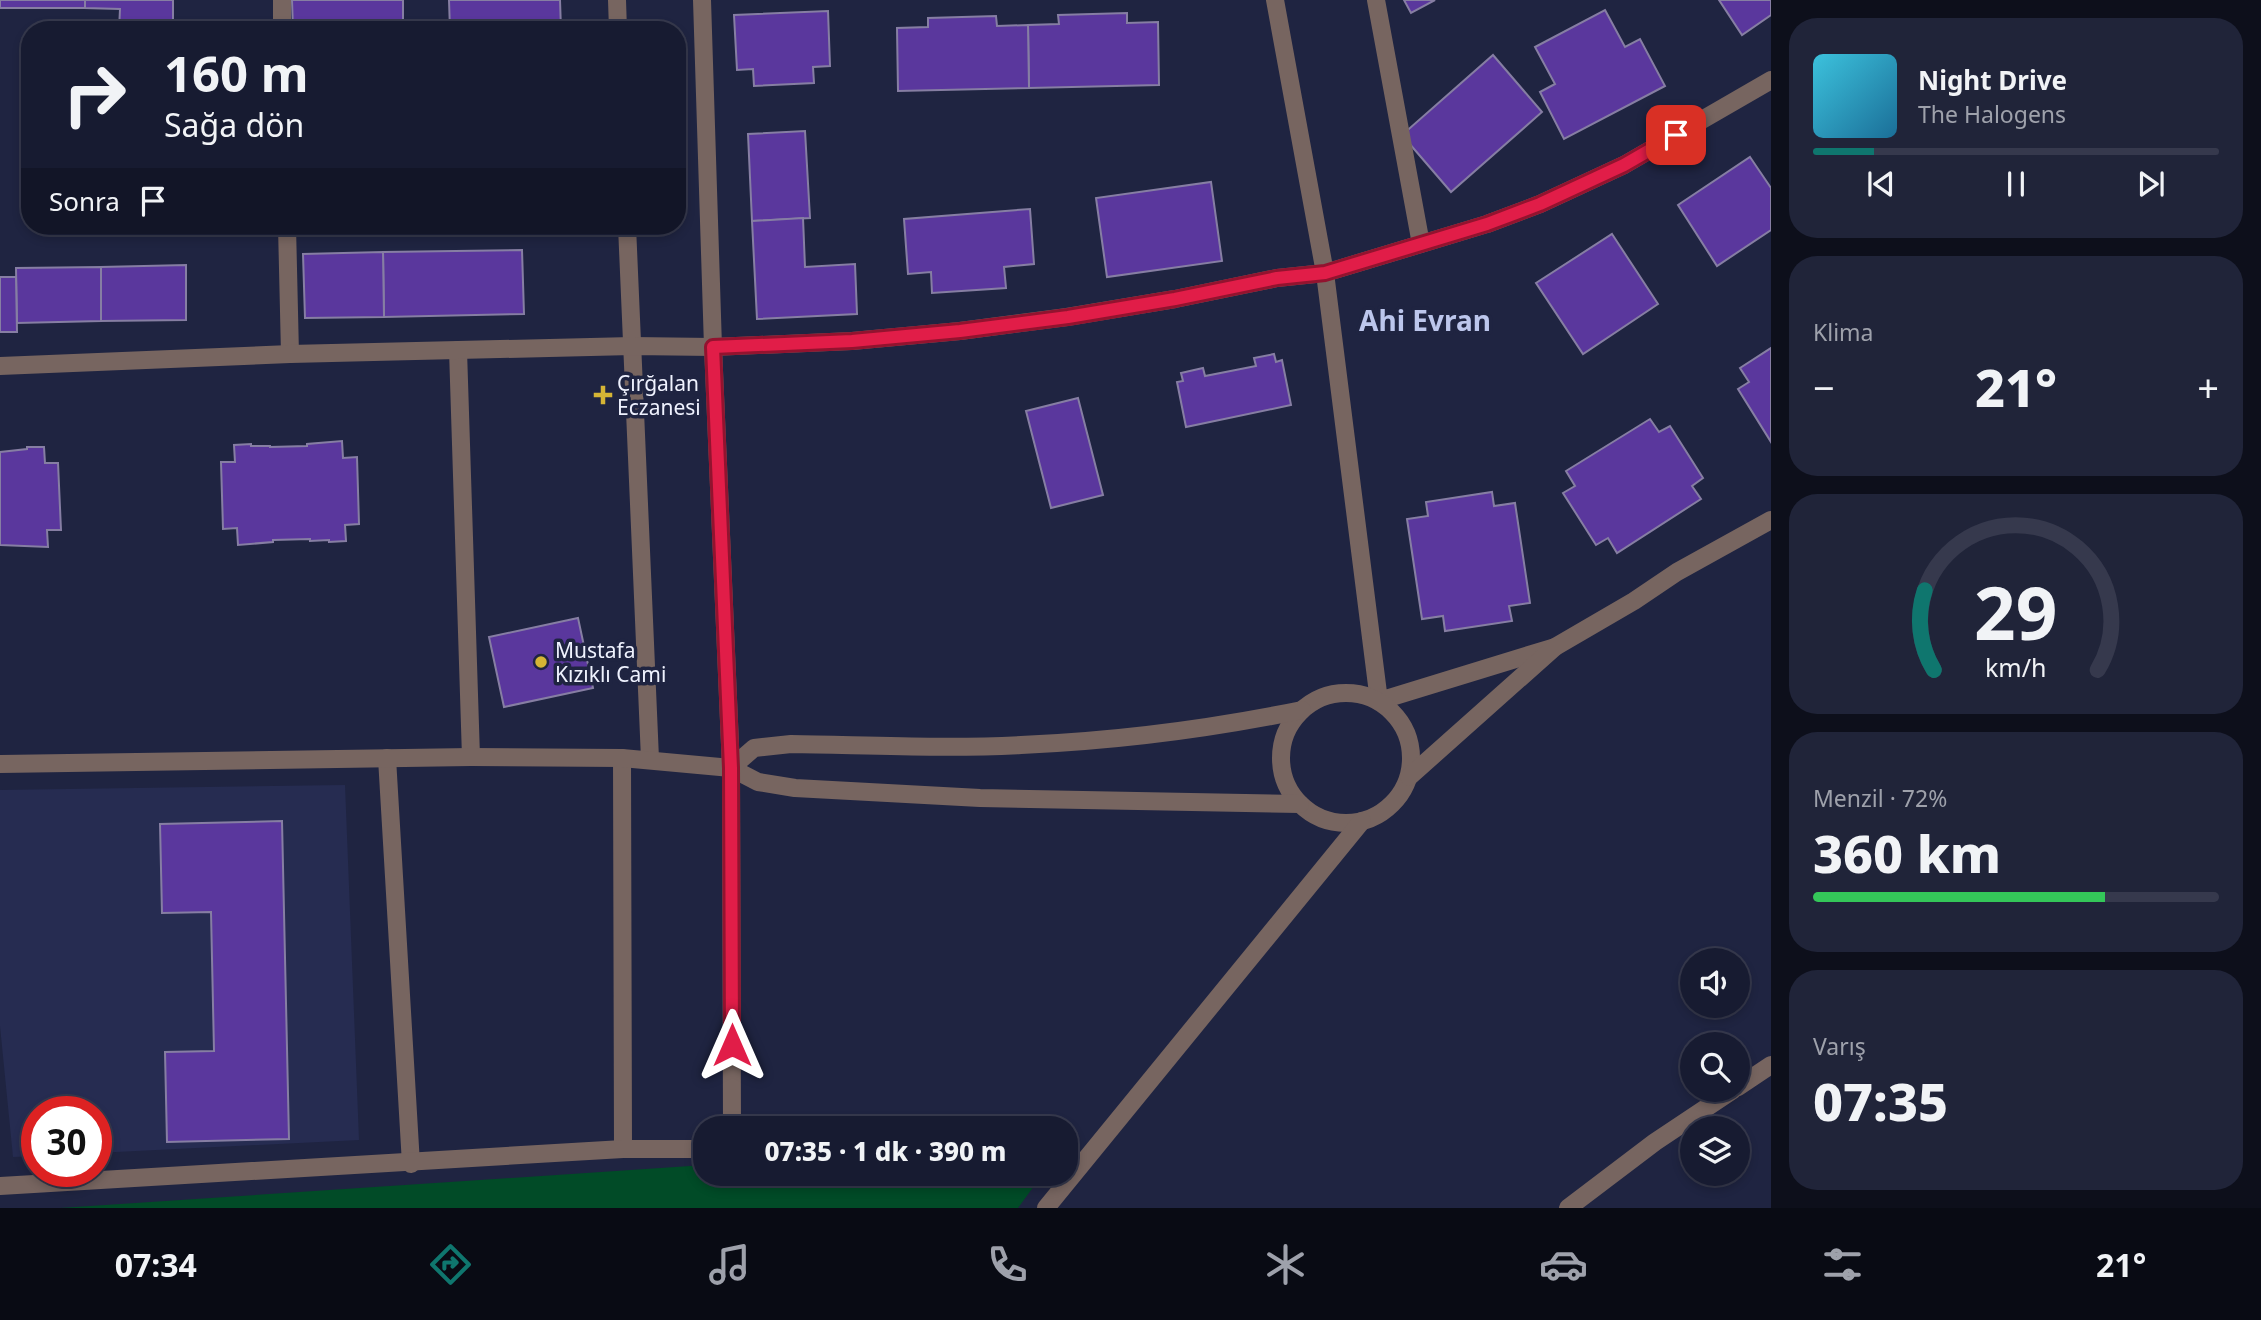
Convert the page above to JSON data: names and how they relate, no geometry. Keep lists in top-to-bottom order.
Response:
{
  "districts": ["Ahi Evran"],
  "places": {
    "health": ["Çırğalan Eczanesi"],
    "other": ["Mustafa Kızıklı Cami"]
  },
  "page": {
    "turn": ["160 m", "Sağa dön"],
    "song": ["Night Drive", "The Halogens"],
    "then": "Sonra",
    "tile": [
      "Klima",
      ["Menzil · 72%", "360 km"],
      ["Varış", "07:35"]
    ],
    "heat": ["−", "21°", "+"],
    "limit": "30",
    "trip": "07:35 · 1 dk · 390 m",
    "tabs": ["07:34", "21°"],
    "gauge": ["29", "km/h"]
  }
}
